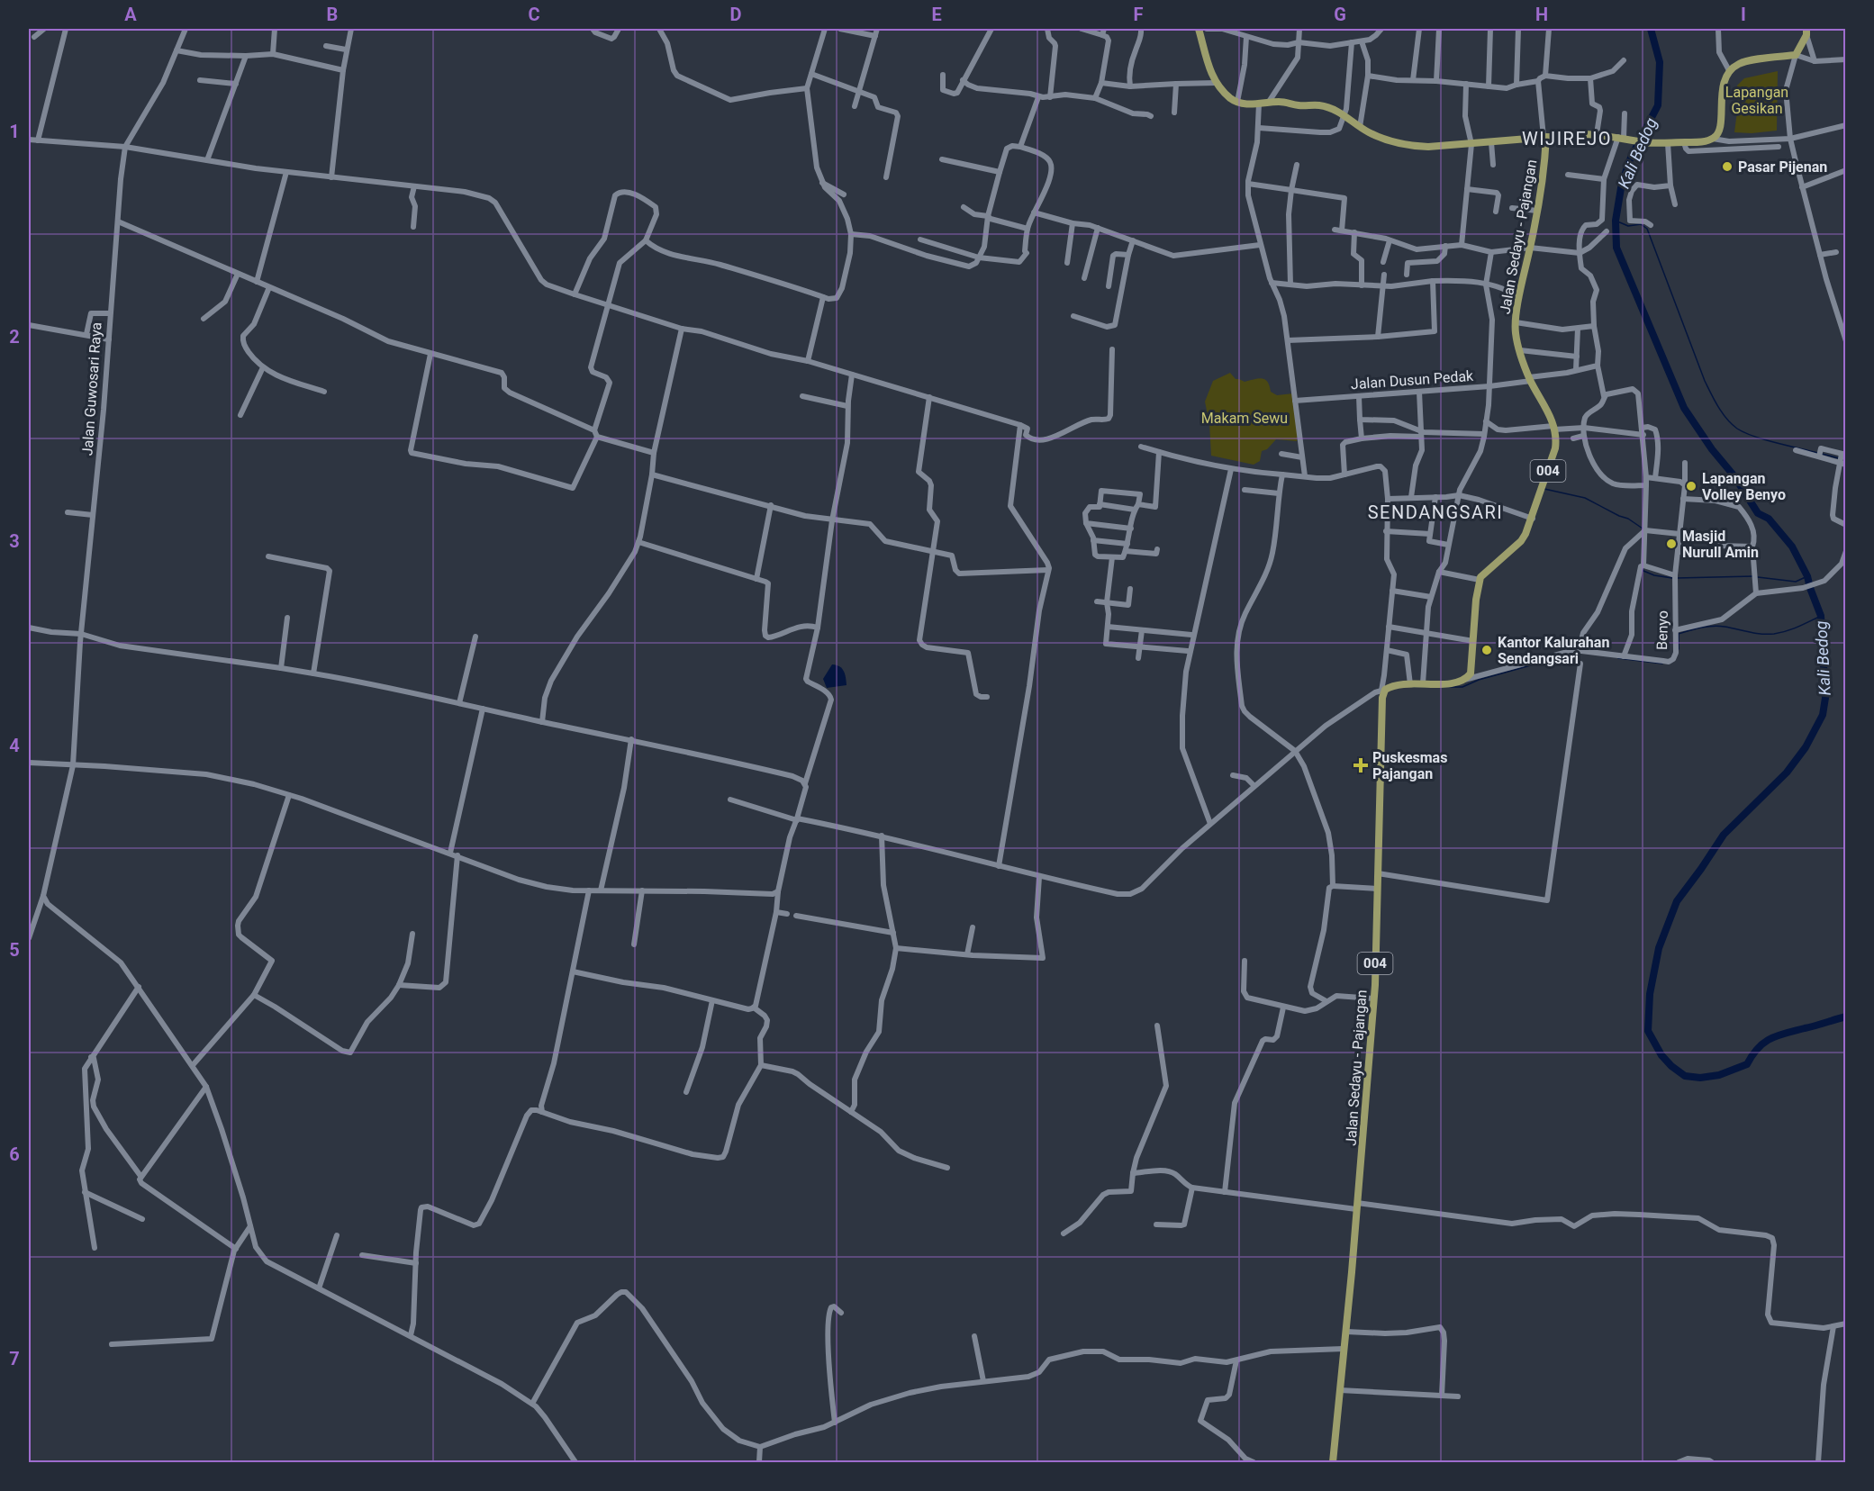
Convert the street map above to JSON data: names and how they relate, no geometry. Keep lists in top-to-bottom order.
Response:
{
  "streets": {
    "main road": ["Jalan Sedayu - Pajangan", "004"],
    "street": ["Jalan Dusun Pedak", "Jalan Guwosari Raya", "Benyo"]
  },
  "crossings": [
    ["Jalan Sedayu - Pajangan", "Jalan Dusun Pedak"],
    ["Jalan Sedayu - Pajangan", "004"]
  ],
  "districts": ["WIJIREJO", "SENDANGSARI"],
  "water": ["Kali Bedog"],
  "parks": ["Lapangan Gesikan", "Makam Sewu"],
  "places": {
    "other": [
      "Pasar Pijenan",
      "Lapangan Volley Benyo",
      "Masjid Nurull Amin",
      "Kantor Kalurahan Sendangsari"
    ],
    "health": ["Puskesmas Pajangan"]
  },
  "grid": {
    "columns": [
      "A",
      "B",
      "C",
      "D",
      "E",
      "F",
      "G",
      "H",
      "I"
    ],
    "rows": [
      "1",
      "2",
      "3",
      "4",
      "5",
      "6",
      "7"
    ]
  }
}
